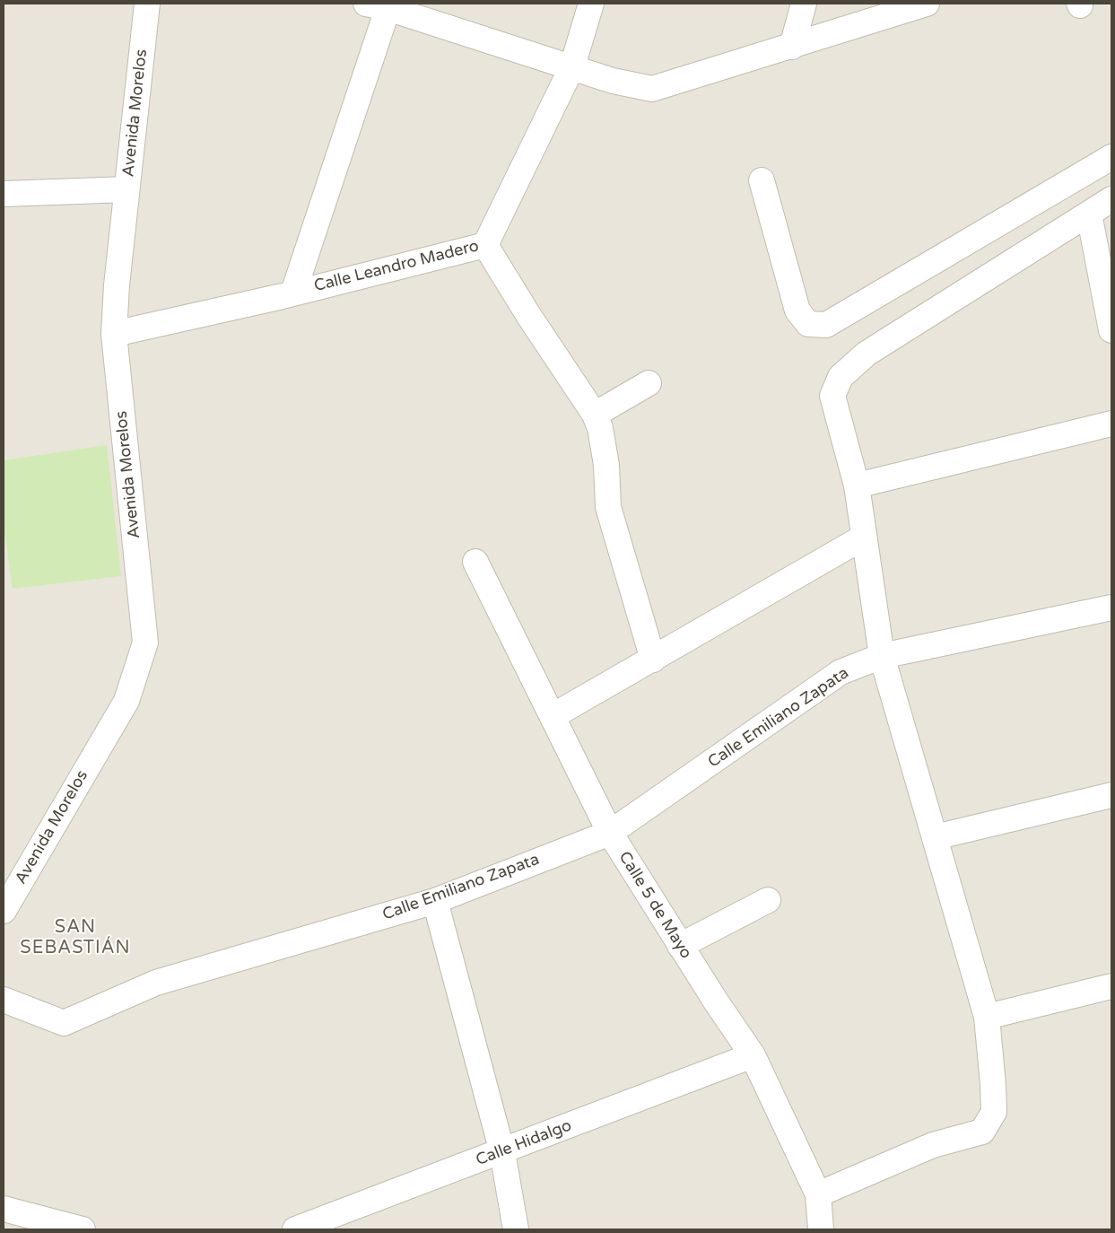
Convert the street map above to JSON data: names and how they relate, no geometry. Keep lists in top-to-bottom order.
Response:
{
  "streets": {
    "street": [
      "Avenida Morelos",
      "Calle Leandro Madero",
      "Calle Emiliano Zapata",
      "Calle 5 de Mayo",
      "Calle Hidalgo"
    ]
  },
  "crossings": [
    ["Avenida Morelos", "Calle Leandro Madero"],
    ["Calle Emiliano Zapata", "Calle 5 de Mayo"],
    ["Calle 5 de Mayo", "Calle Hidalgo"]
  ],
  "districts": ["SAN SEBASTIÁN"]
}
